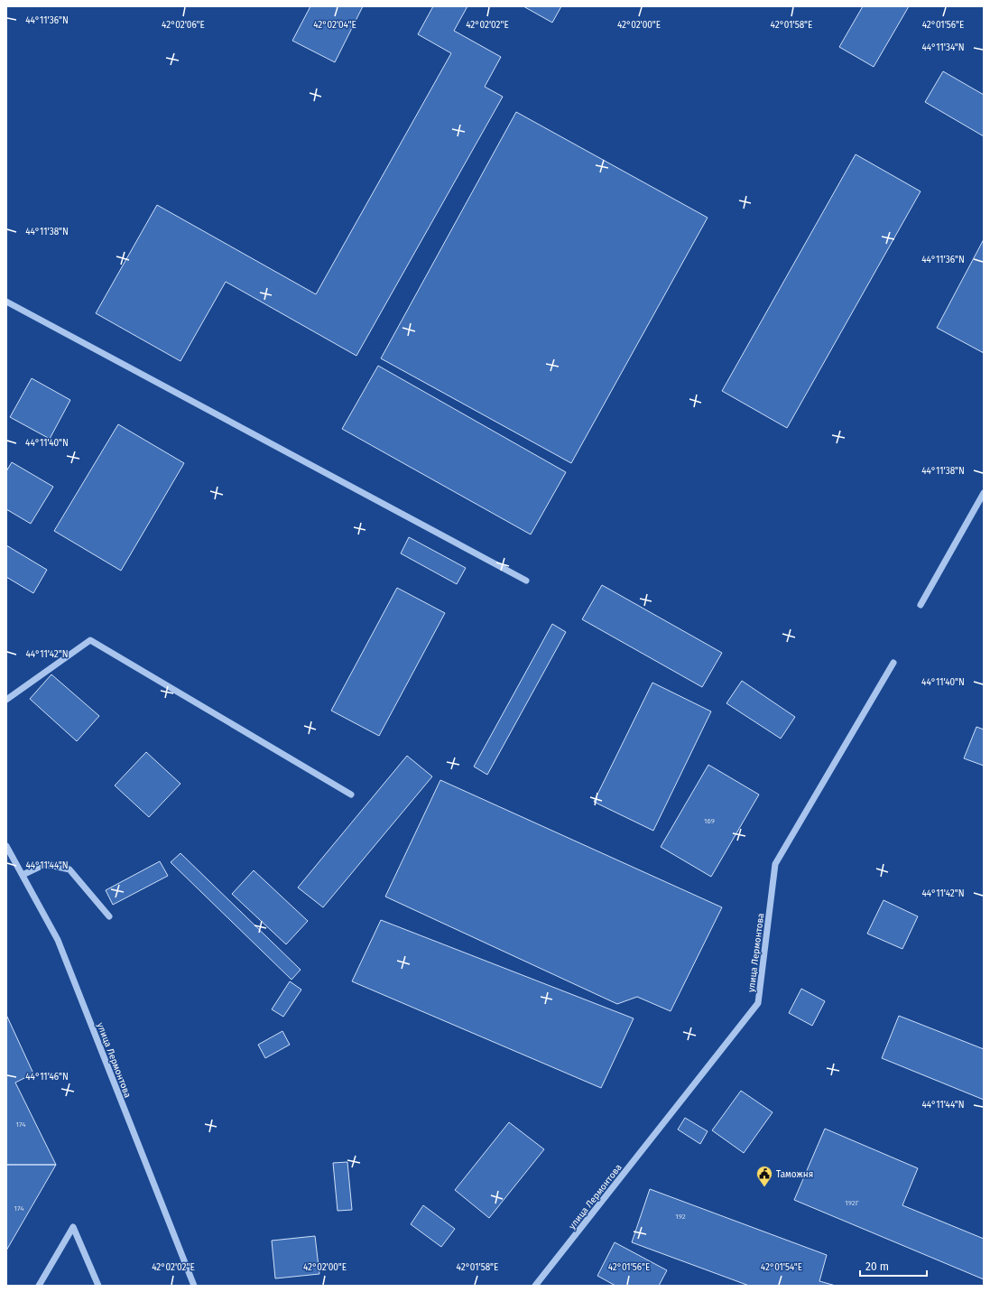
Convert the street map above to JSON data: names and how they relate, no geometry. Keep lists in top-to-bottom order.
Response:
{
  "streets": {
    "street": ["улица Лермонтова"]
  },
  "places": {
    "public building": ["Таможня"]
  },
  "house_numbers": [
    "169",
    "174",
    "192Г",
    "174",
    "192"
  ],
  "scale_bar": "20 m",
  "coordinates": [
    "44°11'36\"N",
    "42°02'06\"E",
    "42°02'04\"E",
    "42°02'02\"E",
    "42°02'00\"E",
    "42°01'58\"E",
    "42°01'56\"E",
    "44°11'34\"N",
    "44°11'38\"N",
    "44°11'40\"N",
    "44°11'42\"N",
    "44°11'44\"N",
    "44°11'46\"N",
    "42°01'54\"E"
  ]
}
